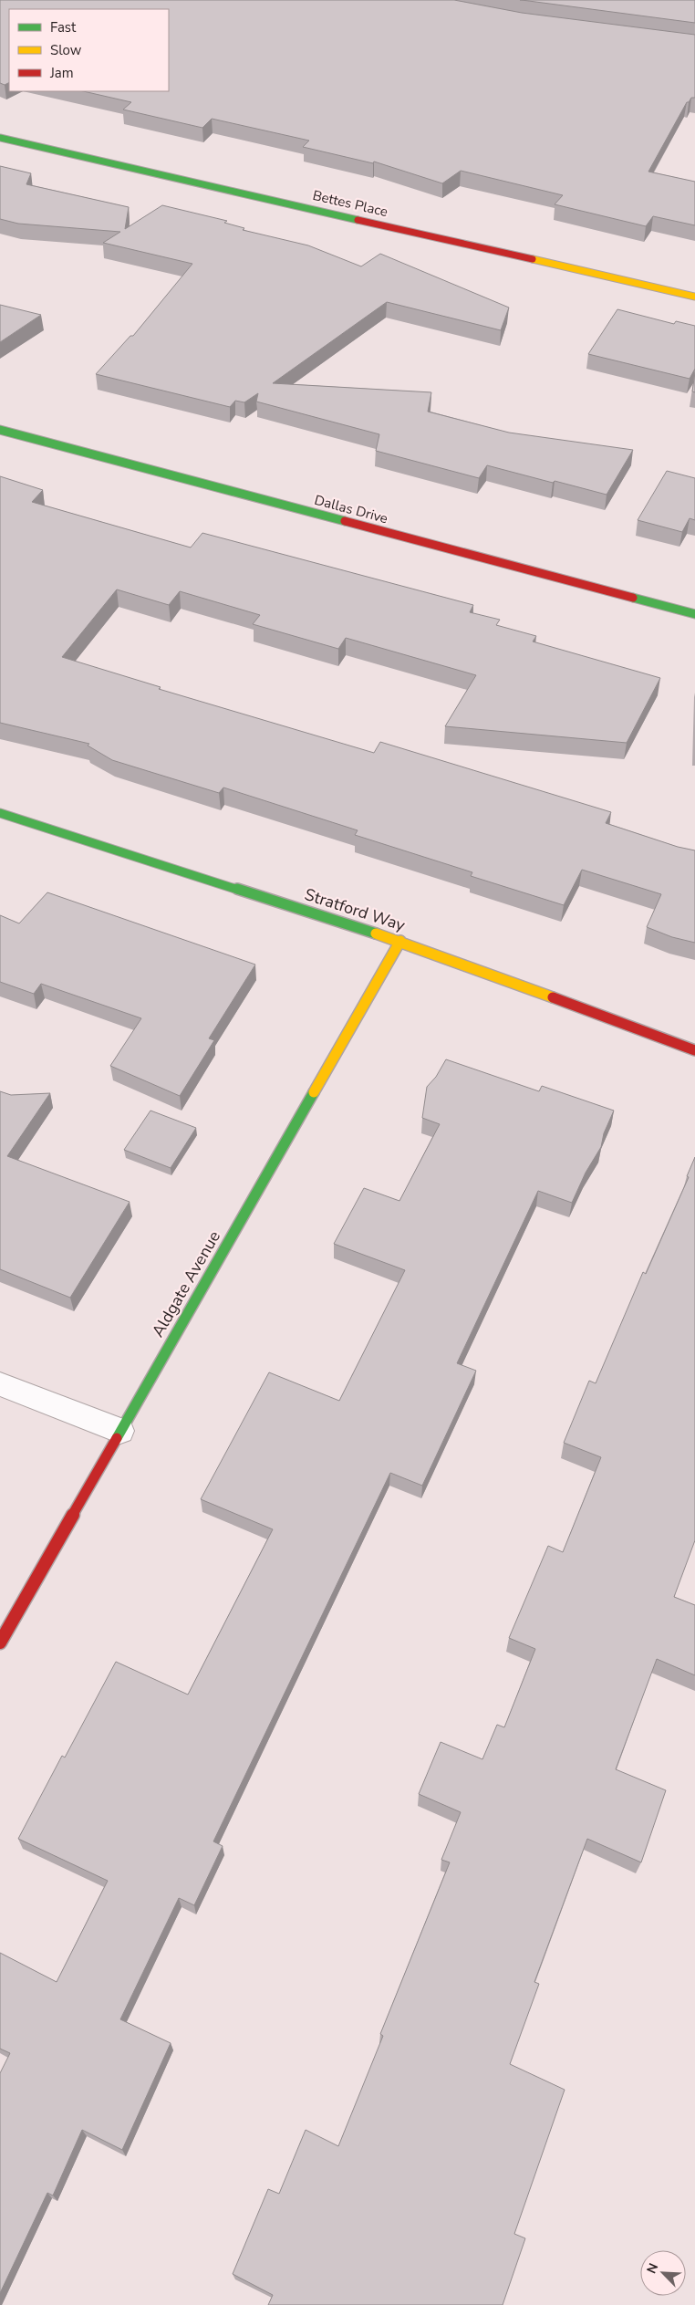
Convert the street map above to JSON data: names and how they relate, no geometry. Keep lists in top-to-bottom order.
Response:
{
  "streets": {
    "street": [
      "Bettes Place",
      "Dallas Drive",
      "Stratford Way",
      "Aldgate Avenue"
    ]
  },
  "crossings": [
    ["Stratford Way", "Aldgate Avenue"]
  ],
  "legend": ["Fast", "Slow", "Jam"],
  "north": "top left"
}
